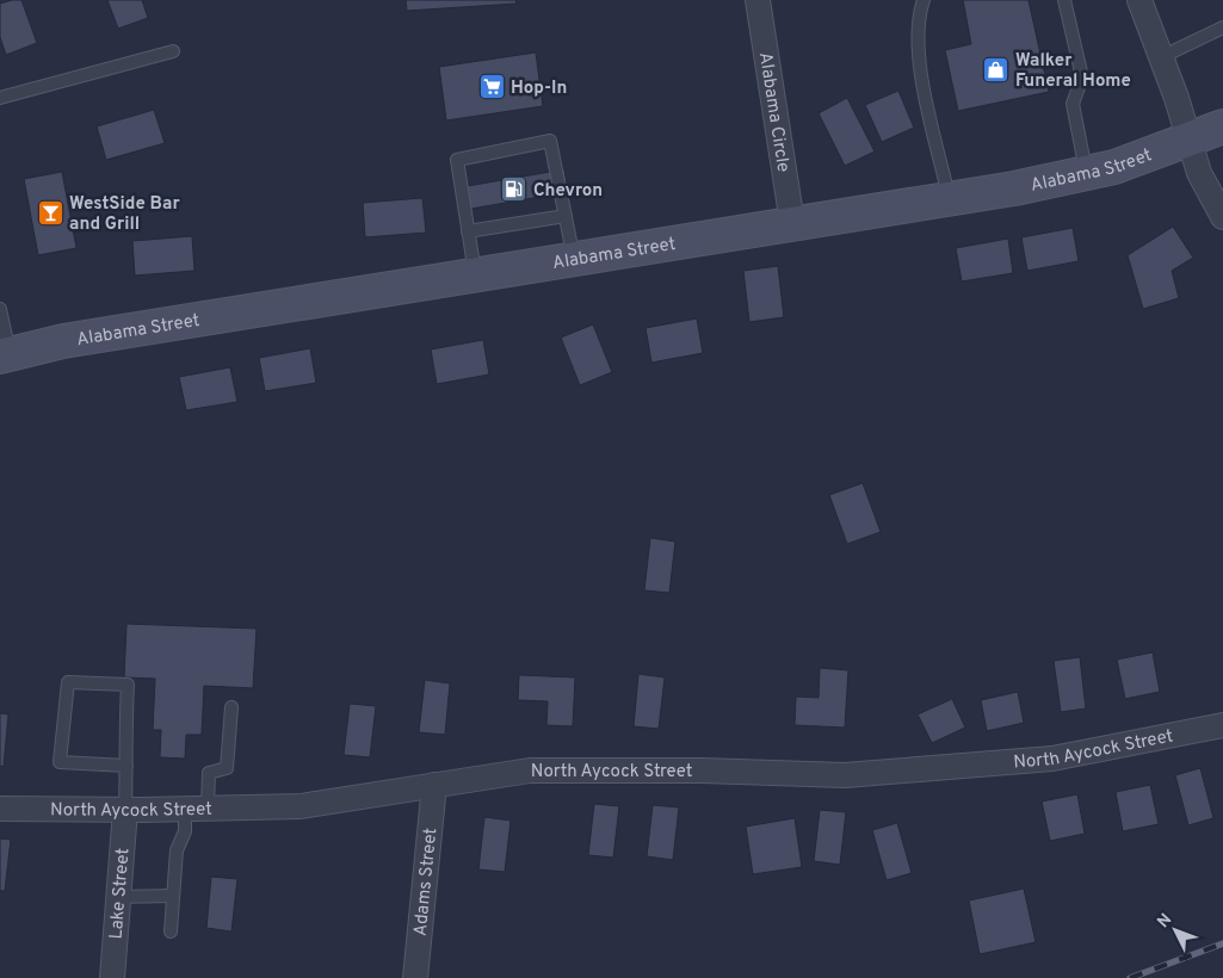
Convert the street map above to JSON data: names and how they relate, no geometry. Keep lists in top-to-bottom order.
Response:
{
  "streets": {
    "main road": ["Alabama Street"],
    "street": [
      "Alabama Circle",
      "North Aycock Street",
      "Adams Street",
      "Lake Street"
    ]
  },
  "crossings": [
    ["Alabama Circle", "Alabama Street"],
    ["North Aycock Street", "Adams Street"],
    ["North Aycock Street", "Lake Street"]
  ],
  "places": {
    "shop": ["Walker Funeral Home"],
    "supermarket": ["Hop-In"],
    "fuel station": ["Chevron"],
    "bar": ["WestSide Bar and Grill"]
  },
  "north": "top left"
}
